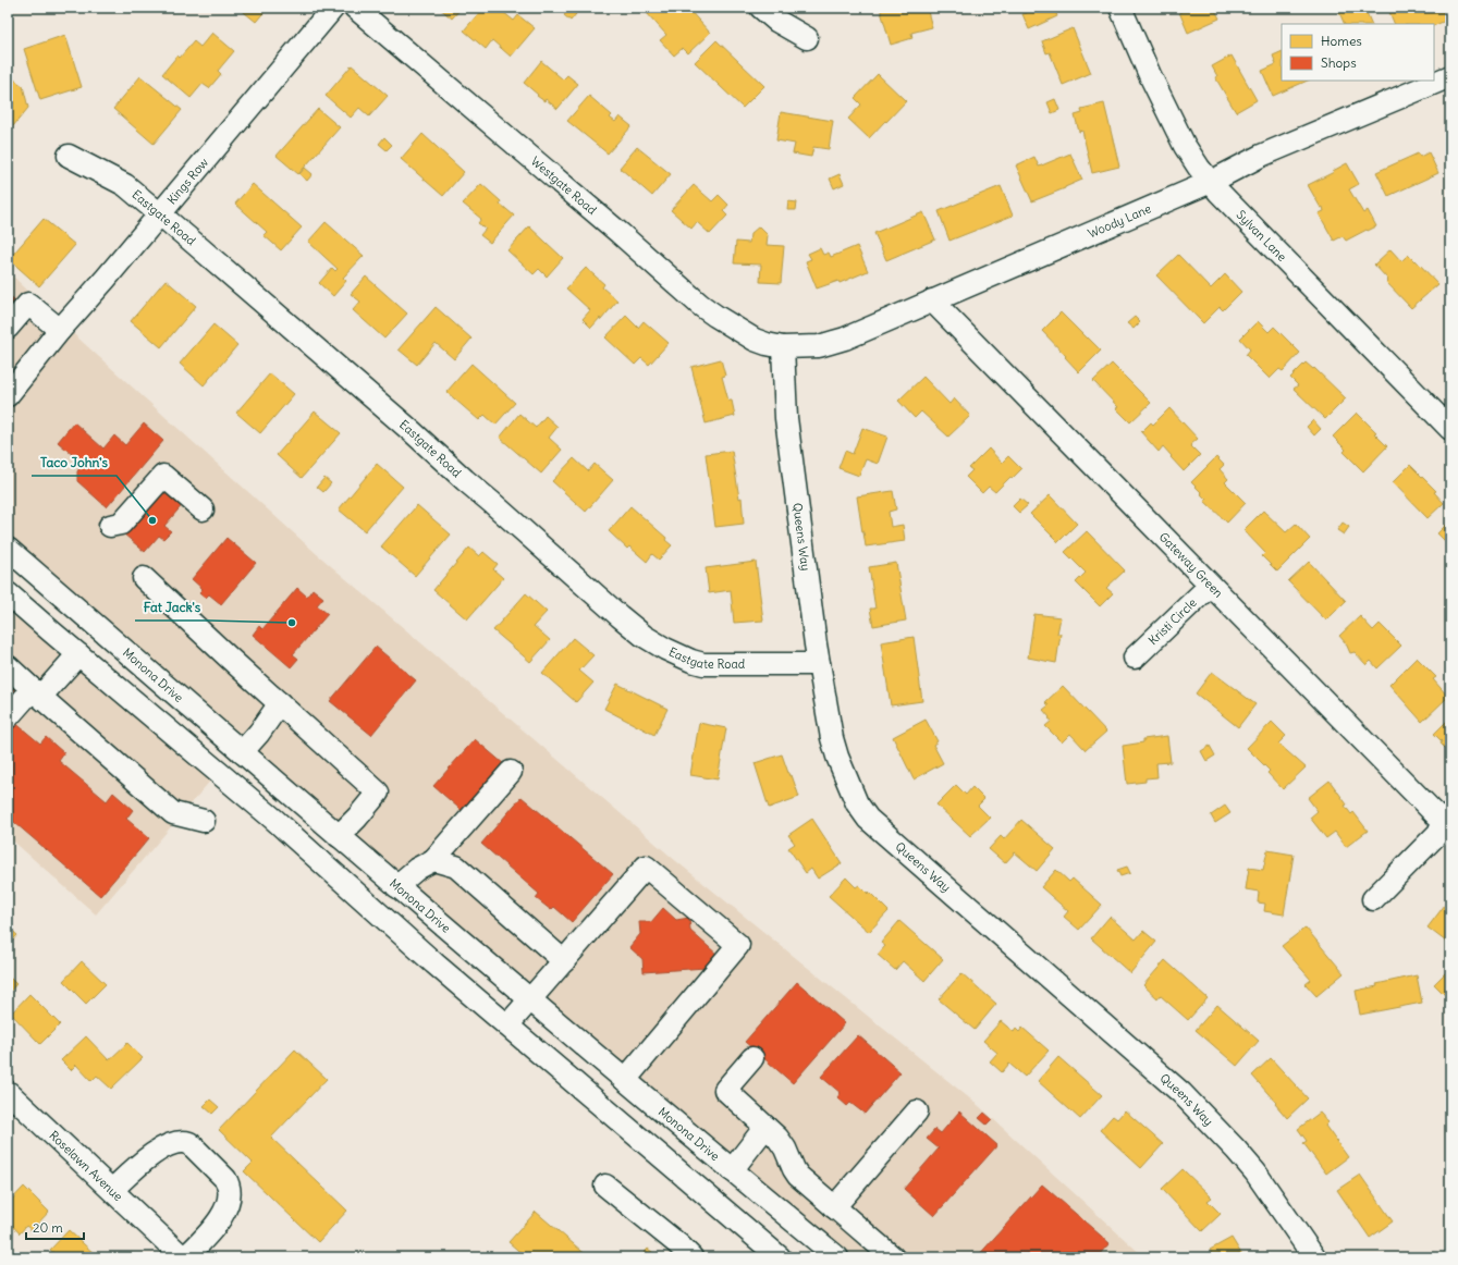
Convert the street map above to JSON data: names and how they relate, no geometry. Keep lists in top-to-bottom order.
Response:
{
  "streets": {
    "street": [
      "Kings Row",
      "Westgate Road",
      "Eastgate Road",
      "Woody Lane",
      "Sylvan Lane",
      "Queens Way",
      "Gateway Green",
      "Kristi Circle",
      "Monona Drive",
      "Roselawn Avenue"
    ]
  },
  "crossings": [
    ["Kings Row", "Eastgate Road"],
    ["Westgate Road", "Woody Lane"],
    ["Westgate Road", "Queens Way"],
    ["Eastgate Road", "Queens Way"],
    ["Woody Lane", "Sylvan Lane"],
    ["Woody Lane", "Queens Way"],
    ["Woody Lane", "Gateway Green"],
    ["Gateway Green", "Kristi Circle"]
  ],
  "places": ["Taco John's", "Fat Jack's"],
  "legend": ["Homes", "Shops"],
  "scale_bar": "20 m"
}
